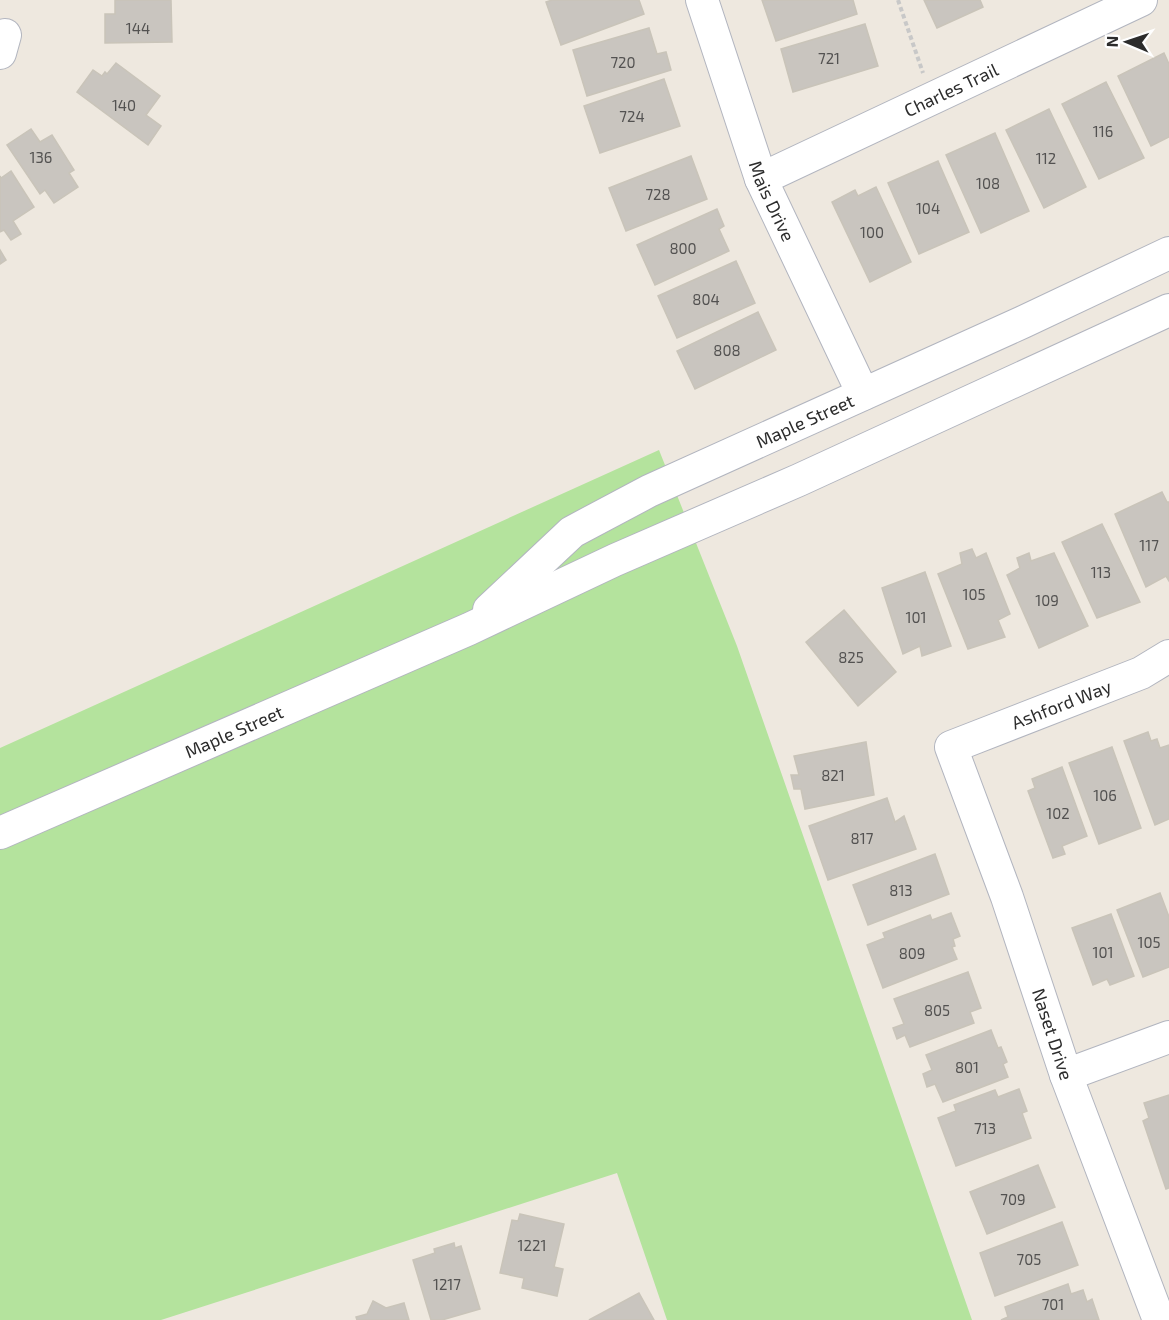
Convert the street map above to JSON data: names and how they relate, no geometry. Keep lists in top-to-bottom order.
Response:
{
  "streets": {
    "street": [
      "Charles Trail",
      "Mais Drive",
      "Maple Street",
      "Ashford Way",
      "Naset Drive"
    ]
  },
  "crossings": [
    ["Charles Trail", "Mais Drive"],
    ["Mais Drive", "Maple Street"],
    ["Ashford Way", "Naset Drive"]
  ],
  "house_numbers": [
    "144",
    "721",
    "720",
    "140",
    "724",
    "116",
    "136",
    "112",
    "108",
    "728",
    "104",
    "100",
    "800",
    "804",
    "808",
    "117",
    "113",
    "105",
    "109",
    "101",
    "825",
    "821",
    "106",
    "102",
    "817",
    "813",
    "105",
    "101",
    "809",
    "805",
    "801",
    "713",
    "709",
    "1221",
    "705",
    "1217",
    "701"
  ],
  "north": "left"
}
